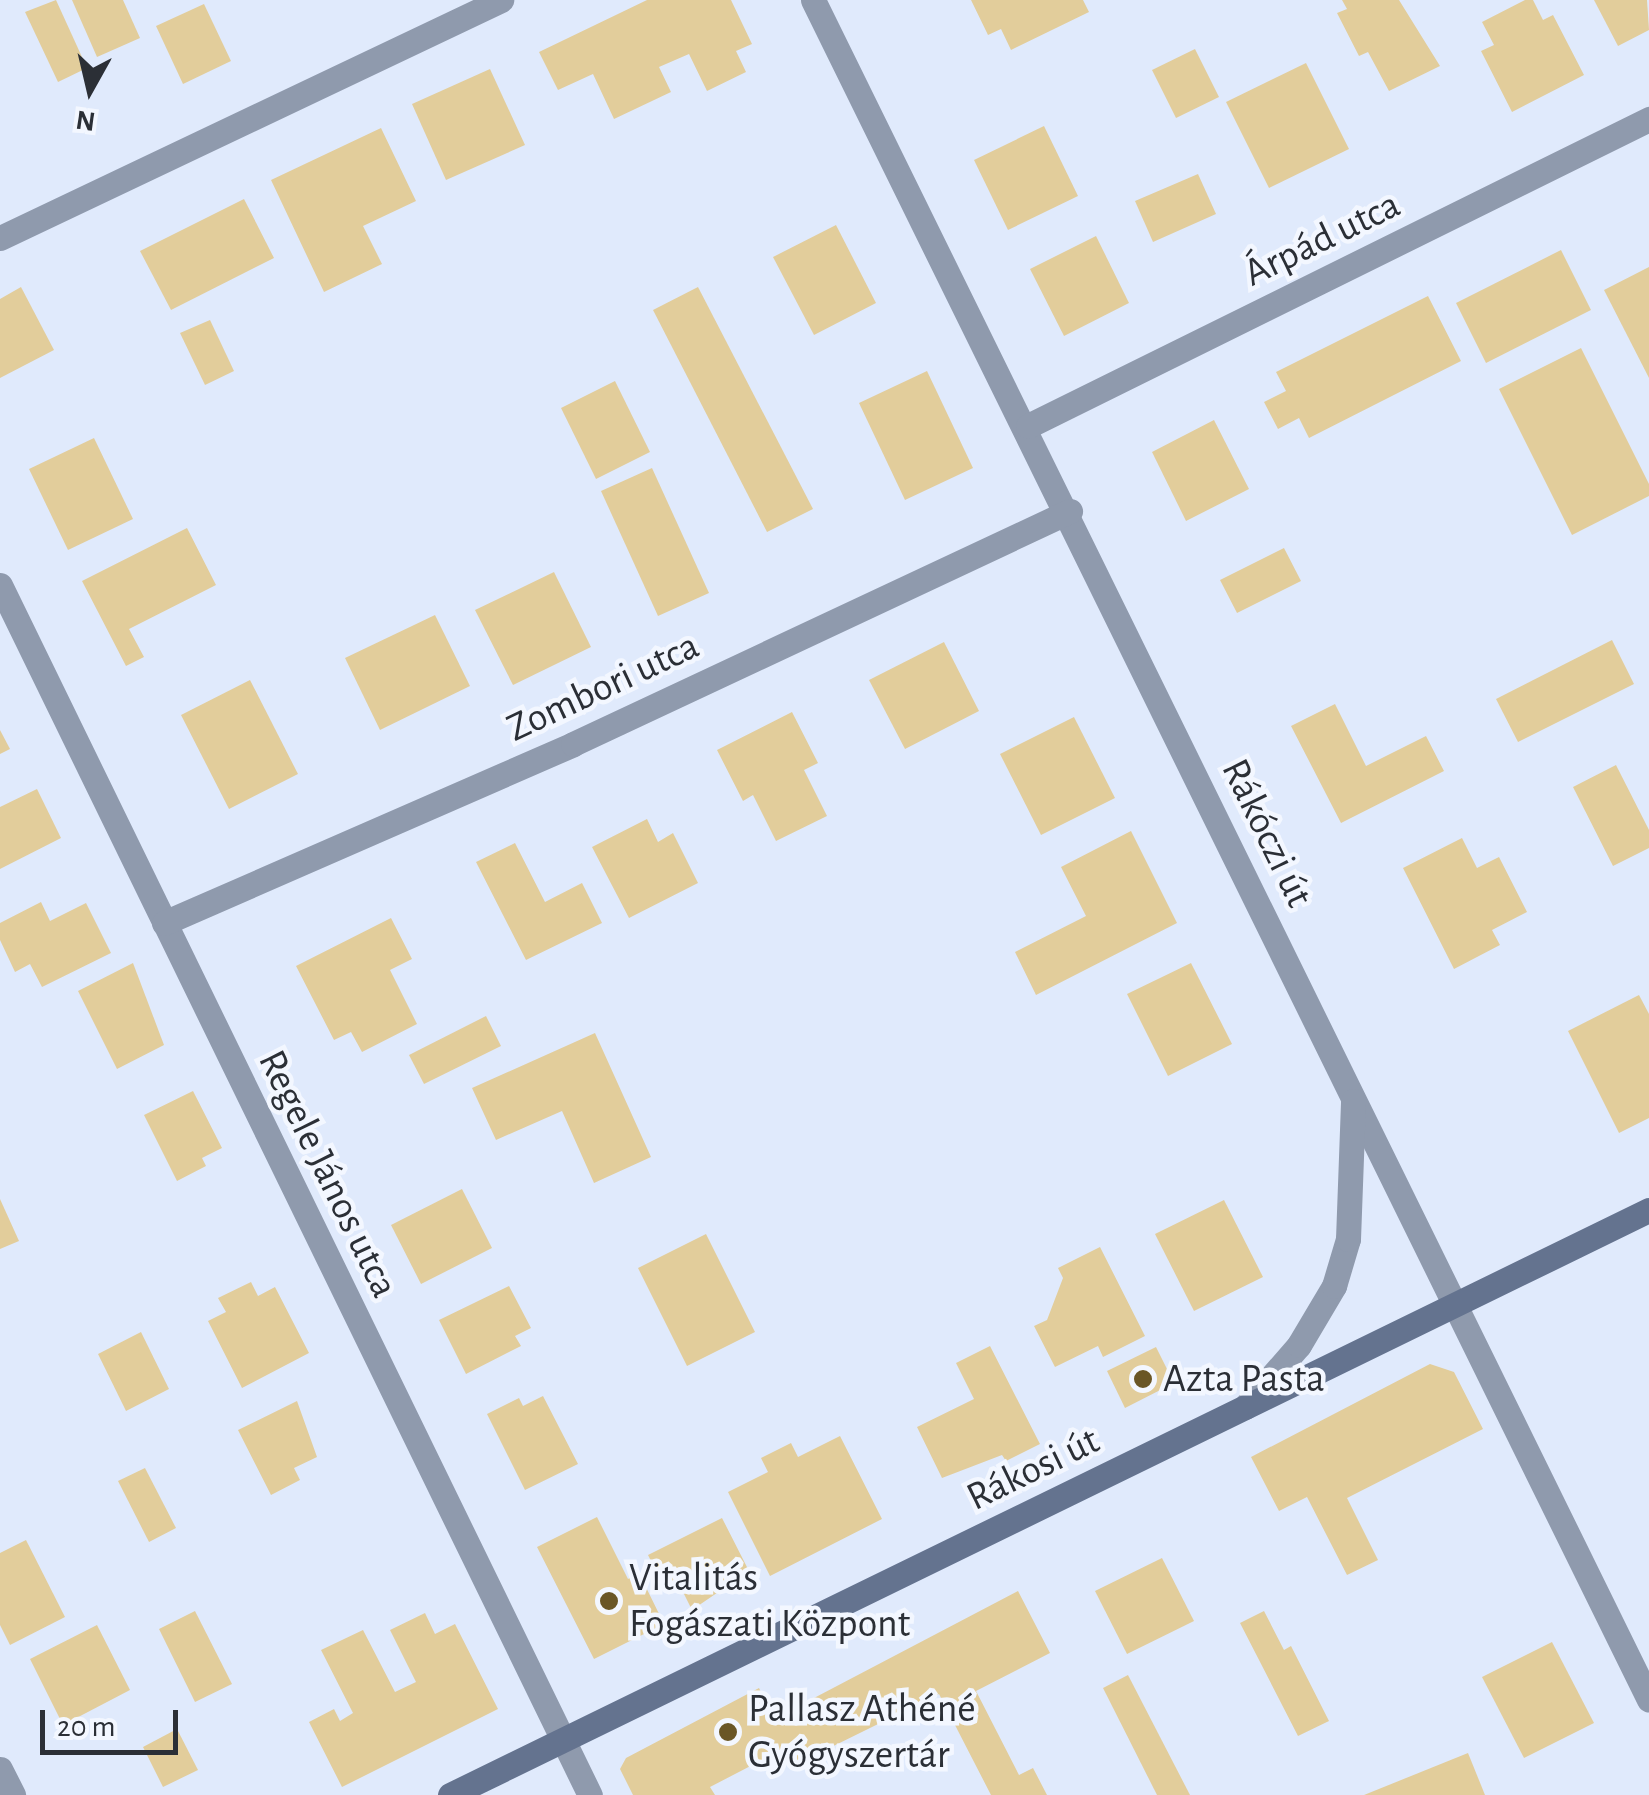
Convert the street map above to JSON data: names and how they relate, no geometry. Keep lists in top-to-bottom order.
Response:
{
  "streets": {
    "main road": ["Rákosi út"],
    "street": [
      "Árpád utca",
      "Zombori utca",
      "Rákóczi út",
      "Regele János utca"
    ]
  },
  "crossings": [
    ["Árpád utca", "Rákóczi út"],
    ["Zombori utca", "Rákóczi út"],
    ["Zombori utca", "Regele János utca"],
    ["Rákóczi út", "Rákosi út"],
    ["Regele János utca", "Rákosi út"]
  ],
  "places": ["Azta Pasta", "Vitalitás Fogászati Központ", "Pallasz Athéné Gyógyszertár"],
  "scale_bar": "20 m",
  "north": "bottom"
}
